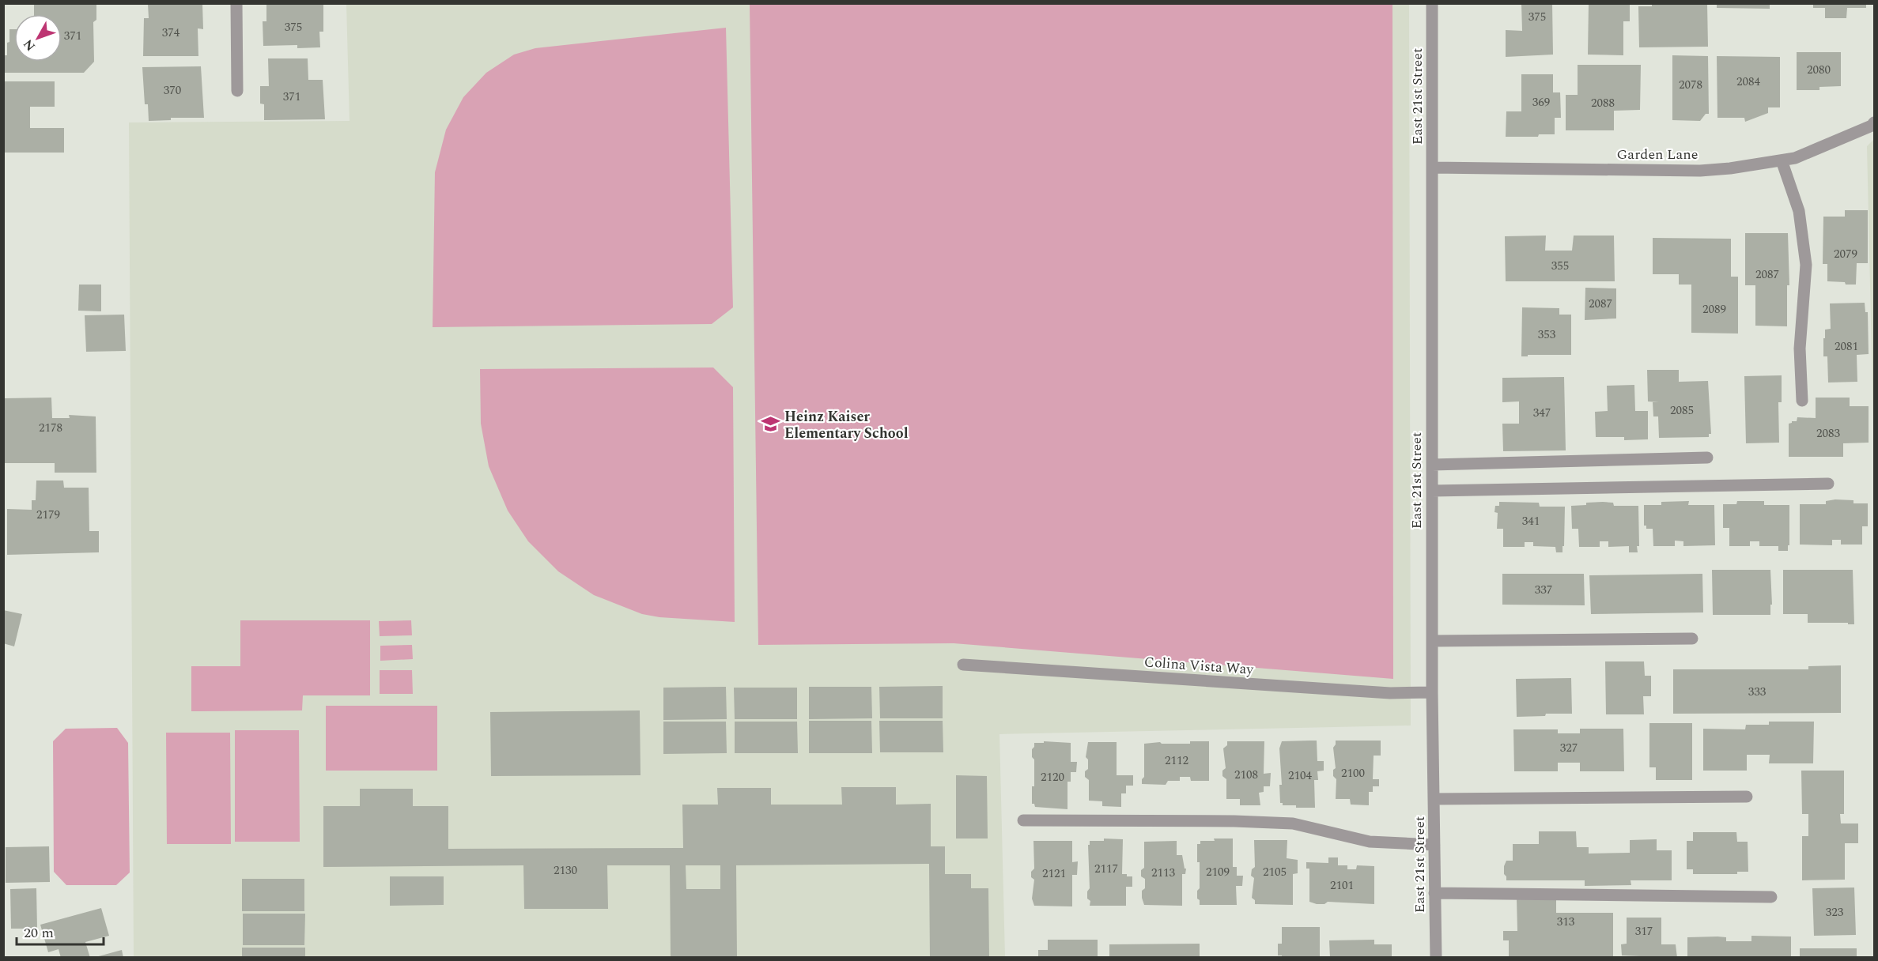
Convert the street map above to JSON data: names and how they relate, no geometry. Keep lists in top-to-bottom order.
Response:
{
  "streets": {
    "street": ["East 21st Street", "Garden Lane", "Colina Vista Way"]
  },
  "crossings": [
    ["East 21st Street", "Garden Lane"],
    ["East 21st Street", "Colina Vista Way"]
  ],
  "places": {
    "school or university": ["Heinz Kaiser Elementary School"]
  },
  "house_numbers": [
    "375",
    "375",
    "374",
    "371",
    "2080",
    "2084",
    "2078",
    "370",
    "371",
    "369",
    "2088",
    "2079",
    "355",
    "2087",
    "2087",
    "2089",
    "353",
    "2081",
    "2085",
    "347",
    "2178",
    "2083",
    "2179",
    "341",
    "337",
    "333",
    "327",
    "2112",
    "2100",
    "2108",
    "2104",
    "2120",
    "2117",
    "2130",
    "2109",
    "2105",
    "2113",
    "2121",
    "2101",
    "323",
    "313",
    "317"
  ],
  "scale_bar": "20 m",
  "north": "bottom left"
}
